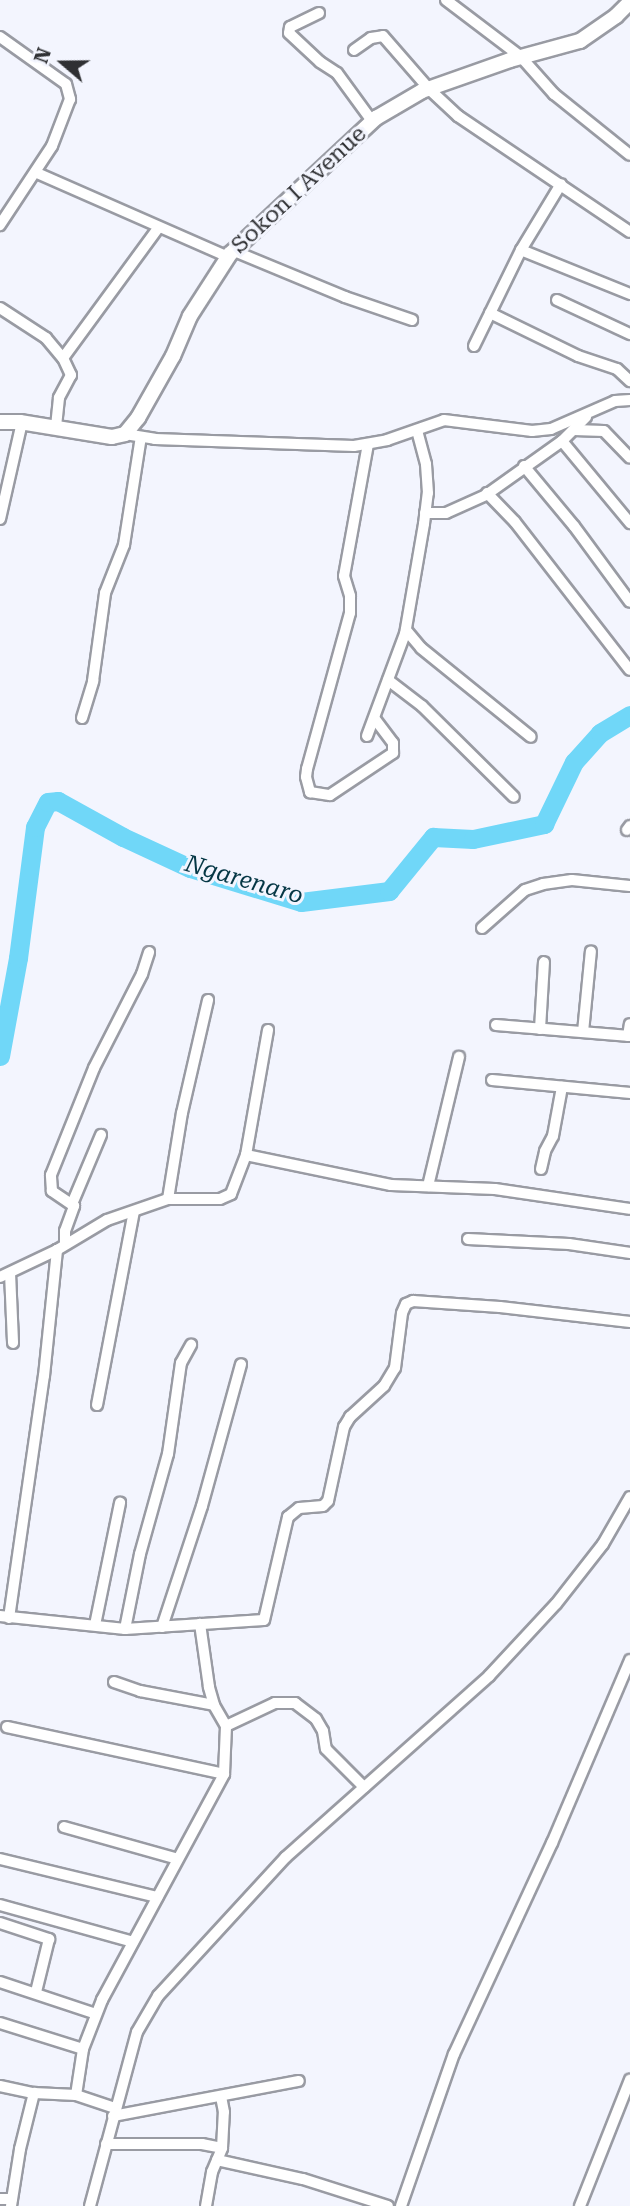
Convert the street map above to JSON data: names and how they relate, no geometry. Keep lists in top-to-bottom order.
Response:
{
  "streets": {
    "street": ["Sokon I Avenue"]
  },
  "water": ["Ngarenaro"],
  "north": "left"
}
